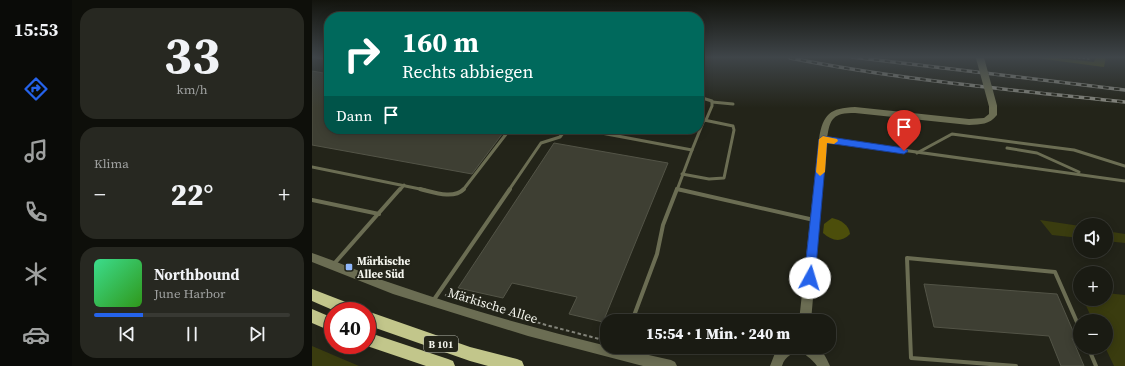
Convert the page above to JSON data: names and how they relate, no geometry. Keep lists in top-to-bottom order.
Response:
{
  "streets": {
    "highway": ["B 101"],
    "street": ["Märkische Allee"]
  },
  "places": {
    "transit": ["Märkische Allee Süd"]
  },
  "page": {
    "tabs": "15:53",
    "tile": [
      ["33", "km/h"],
      "Klima"
    ],
    "turn": ["160 m", "Rechts abbiegen"],
    "then": "Dann",
    "heat": ["−", "22°", "+"],
    "map_buttons": ["+", "−"],
    "song": ["Northbound", "June Harbor"],
    "limit": "40",
    "trip": "15:54 · 1 Min. · 240 m"
  }
}
